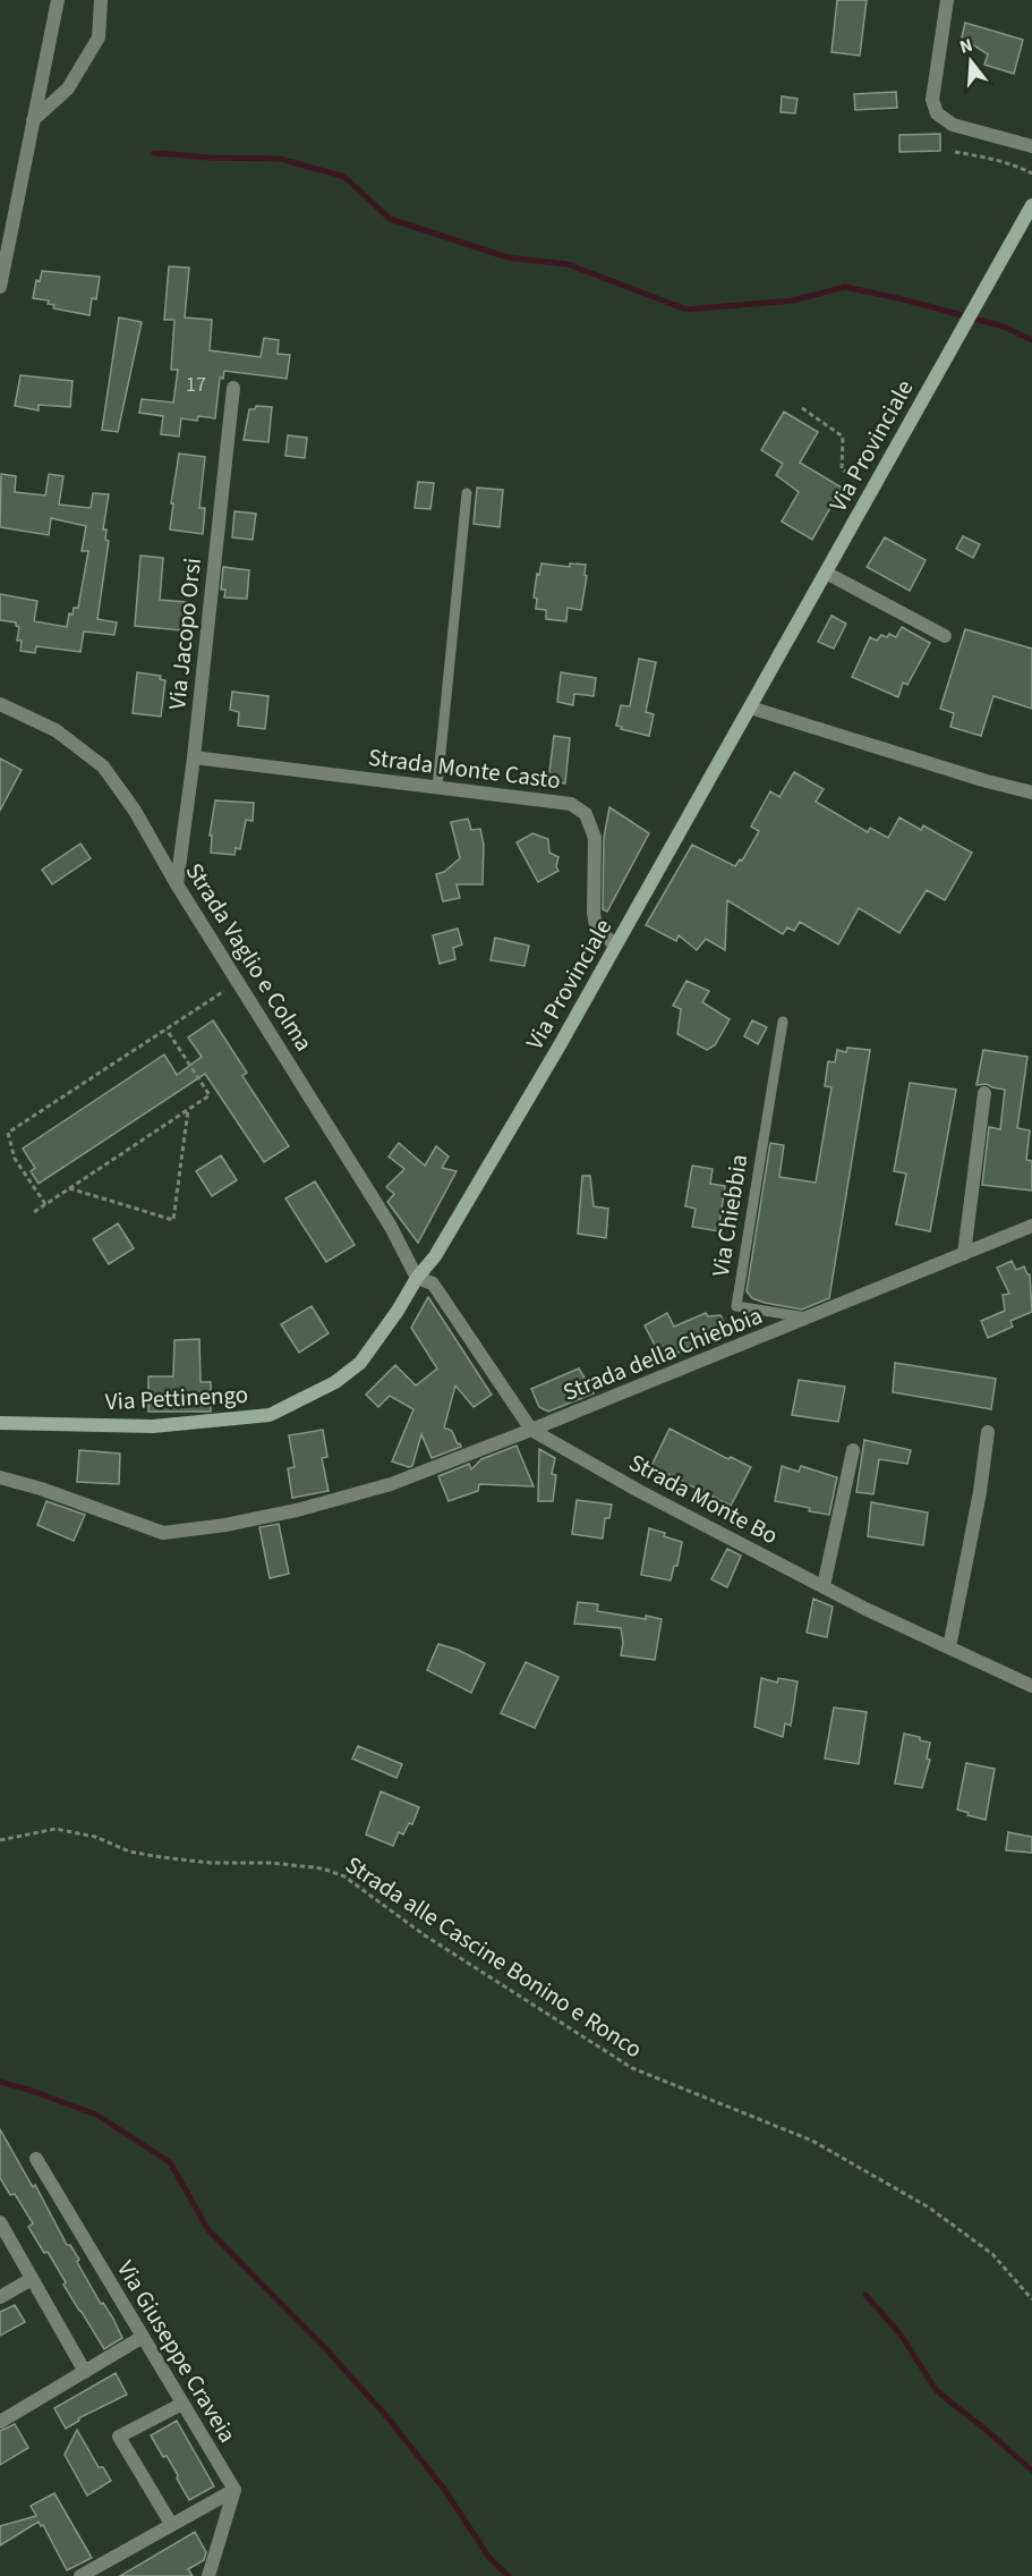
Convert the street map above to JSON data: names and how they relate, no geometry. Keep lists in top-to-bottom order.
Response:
{
  "streets": {
    "main road": ["Via Provinciale", "Via Pettinengo"],
    "street": [
      "Via Jacopo Orsi",
      "Strada Monte Casto",
      "Strada Vaglio e Colma",
      "Strada della Chiebbia",
      "Strada Monte Bo",
      "Via Giuseppe Craveia"
    ],
    "lane": ["Via Chiebbia"],
    "path": ["Strada alle Cascine Bonino e Ronco"]
  },
  "crossings": [
    ["Via Provinciale", "Strada Monte Casto"],
    ["Via Provinciale", "Strada Vaglio e Colma"],
    ["Via Provinciale", "Via Pettinengo"],
    ["Via Provinciale", "Strada Monte Bo"],
    ["Via Jacopo Orsi", "Strada Monte Casto"],
    ["Via Jacopo Orsi", "Strada Vaglio e Colma"],
    ["Strada Vaglio e Colma", "Via Pettinengo"],
    ["Strada Vaglio e Colma", "Strada Monte Bo"],
    ["Via Chiebbia", "Strada della Chiebbia"],
    ["Strada della Chiebbia", "Strada Monte Bo"],
    ["Via Pettinengo", "Strada Monte Bo"]
  ],
  "house_numbers": ["17"],
  "north": "top"
}
